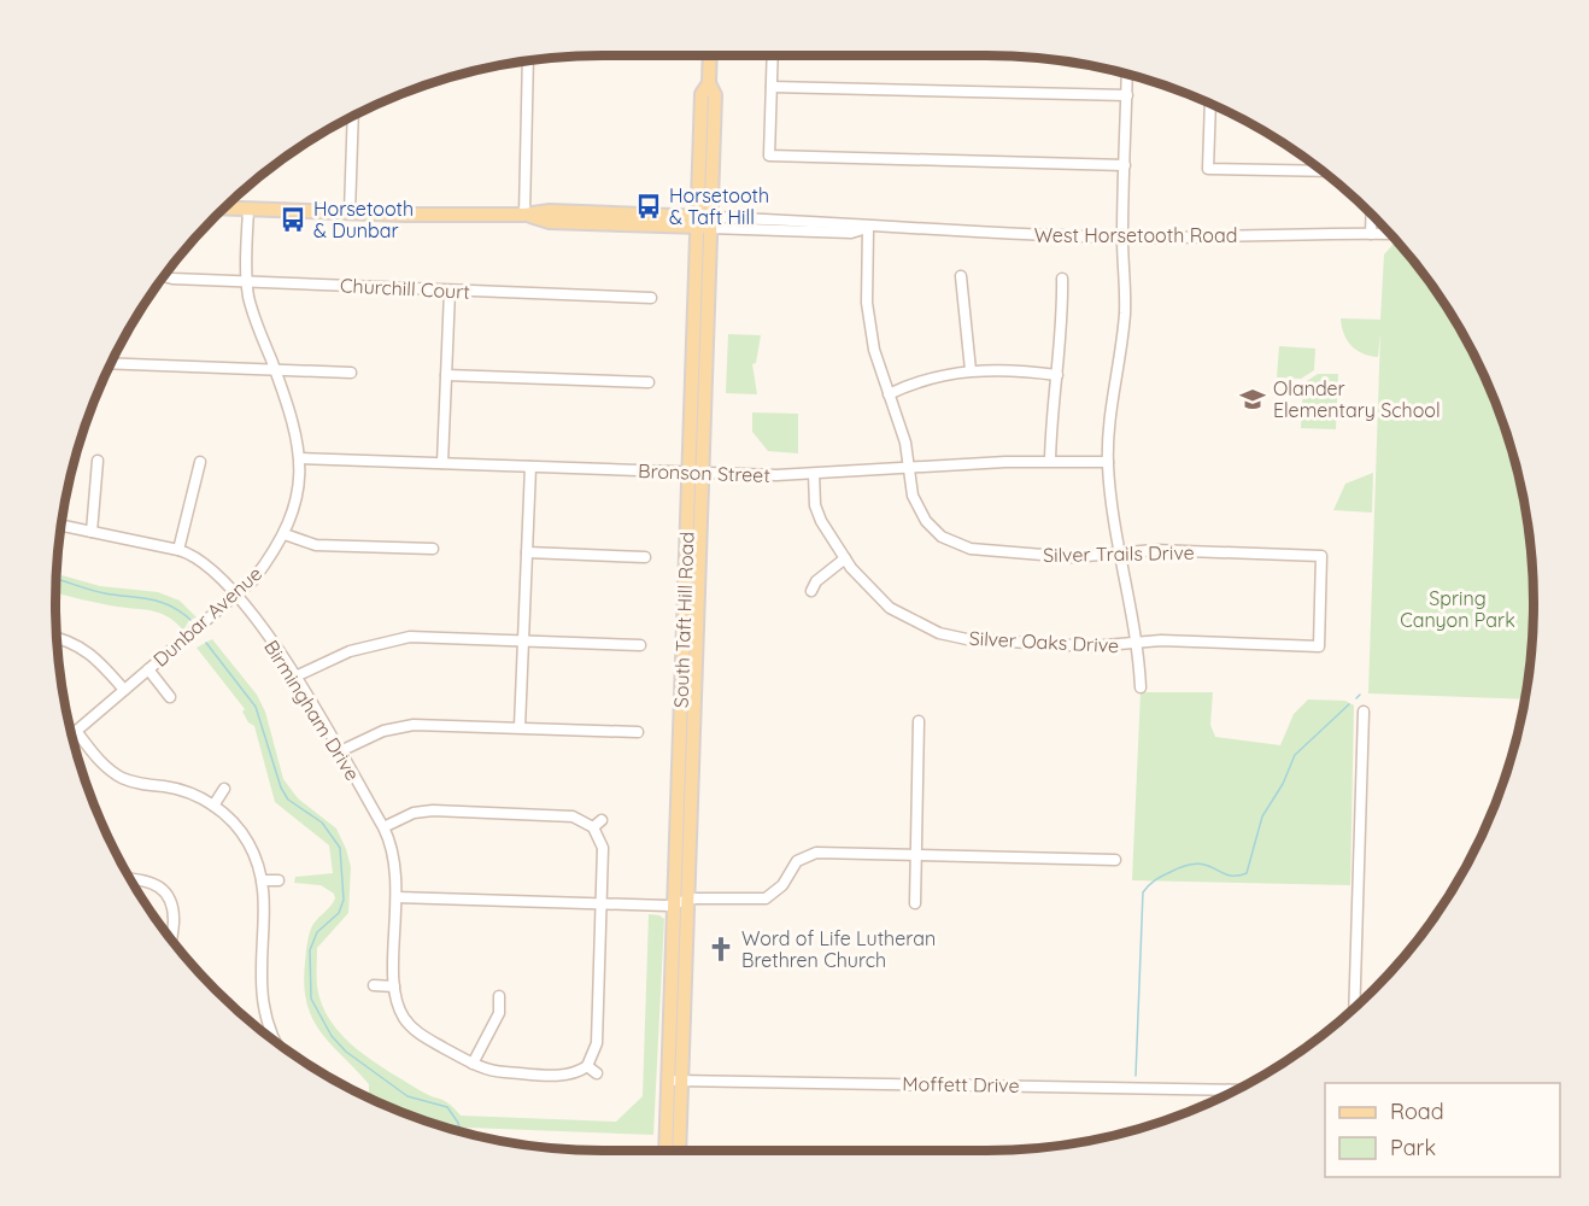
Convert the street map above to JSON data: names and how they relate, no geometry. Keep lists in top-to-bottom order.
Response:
{
  "streets": {
    "main road": ["West Horsetooth Road", "South Taft Hill Road"],
    "street": [
      "Churchill Court",
      "Bronson Street",
      "Silver Trails Drive",
      "Dunbar Avenue",
      "Silver Oaks Drive",
      "Birmingham Drive",
      "Moffett Drive"
    ]
  },
  "crossings": [
    ["West Horsetooth Road", "Silver Trails Drive"],
    ["West Horsetooth Road", "Dunbar Avenue"],
    ["West Horsetooth Road", "South Taft Hill Road"],
    ["Churchill Court", "Dunbar Avenue"],
    ["Bronson Street", "Silver Trails Drive"],
    ["Bronson Street", "Dunbar Avenue"],
    ["Bronson Street", "South Taft Hill Road"],
    ["Bronson Street", "Silver Oaks Drive"],
    ["Silver Trails Drive", "Silver Oaks Drive"],
    ["Dunbar Avenue", "Birmingham Drive"],
    ["South Taft Hill Road", "Moffett Drive"]
  ],
  "parks": ["Spring Canyon Park"],
  "places": {
    "bus stop": ["Horsetooth & Taft Hill", "Horsetooth & Dunbar"],
    "school or university": ["Olander Elementary School"],
    "church": ["Word of Life Lutheran Brethren Church"]
  },
  "legend": ["Road", "Park"]
}
